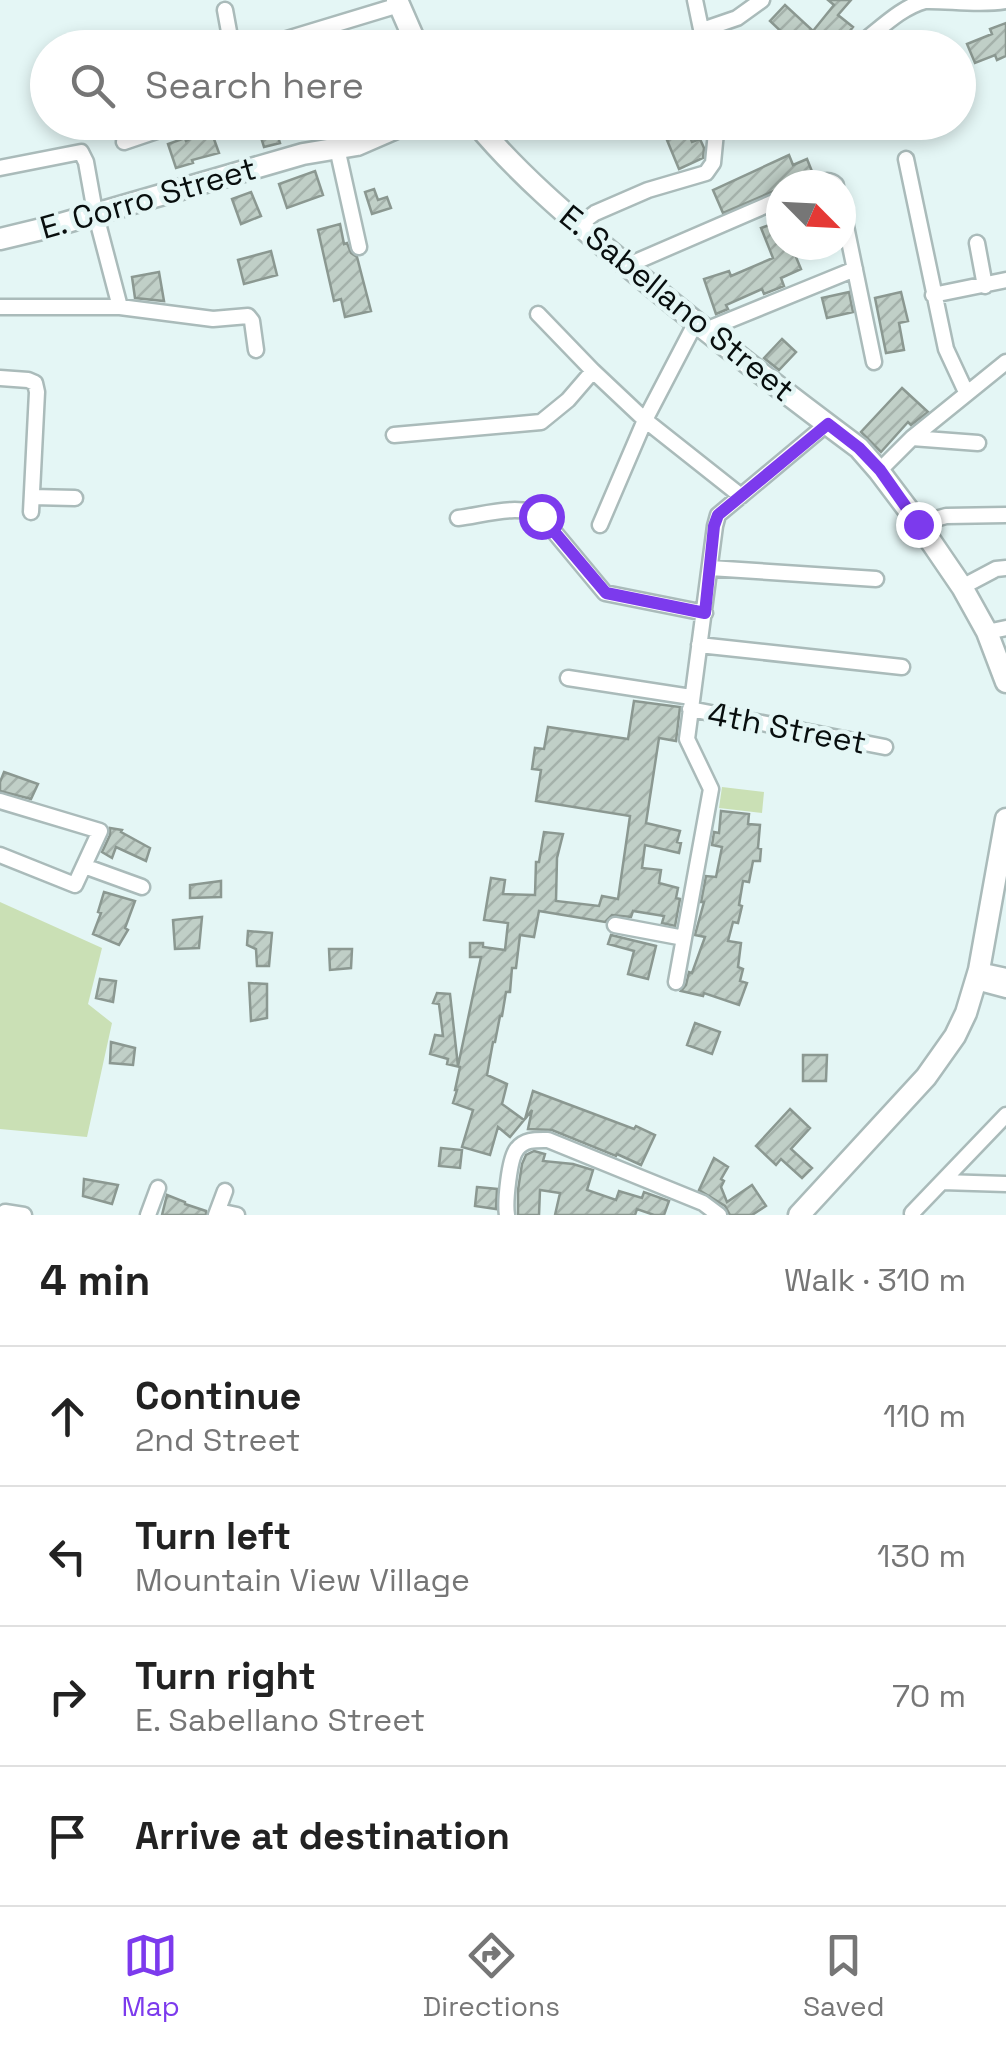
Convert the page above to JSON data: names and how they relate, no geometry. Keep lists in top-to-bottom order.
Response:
{
  "streets": {
    "street": ["E. Corro Street", "E. Sabellano Street", "4th Street"]
  },
  "north": "bottom right",
  "page": {
    "search": "Search here",
    "heading": ["4 min", "Walk · 310 m"],
    "list": [
      ["Continue", "2nd Street", "110 m"],
      ["Turn left", "Mountain View Village", "130 m"],
      ["Turn right", "E. Sabellano Street", "70 m"],
      "Arrive at destination"
    ],
    "nav": ["Map", "Directions", "Saved"]
  }
}
